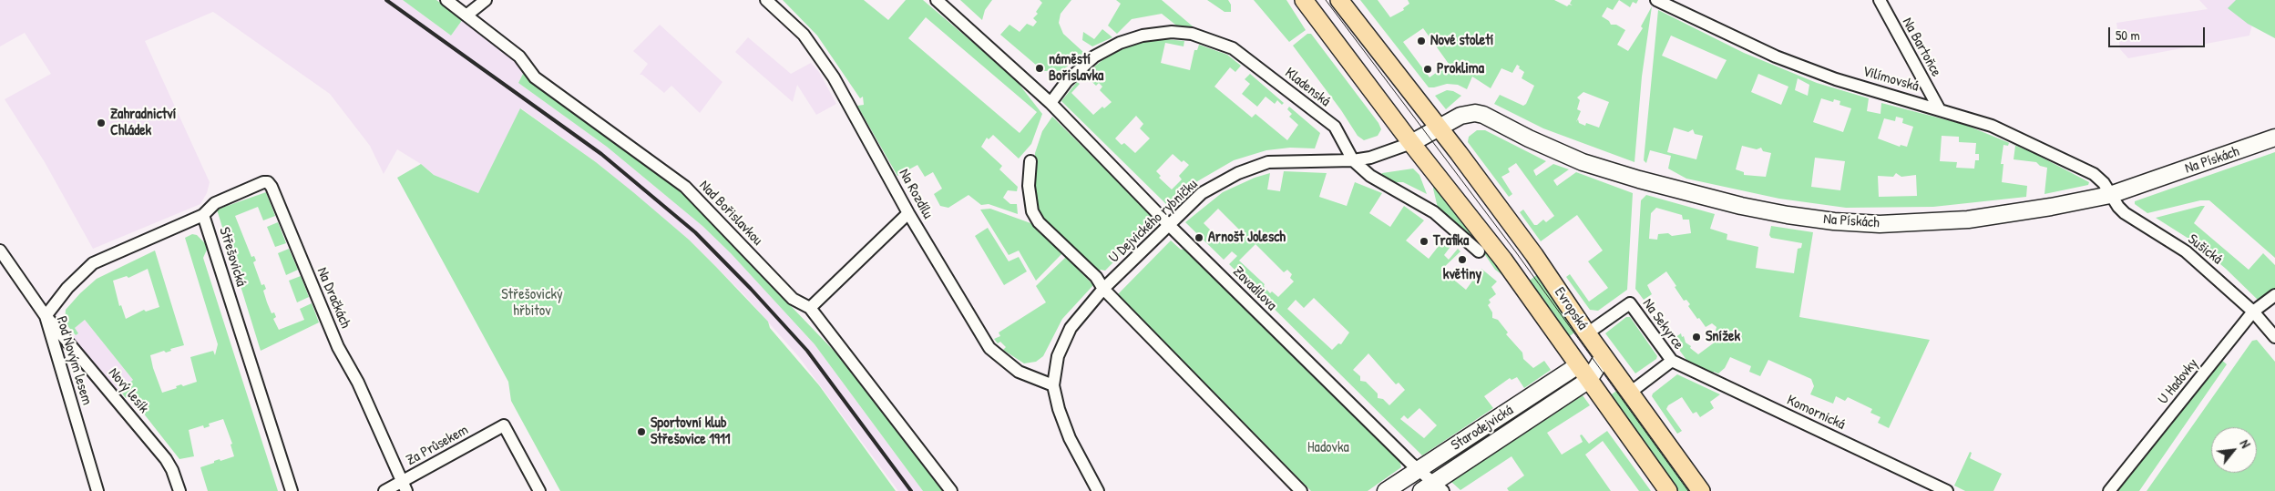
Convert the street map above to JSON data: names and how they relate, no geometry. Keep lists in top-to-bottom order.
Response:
{
  "streets": {
    "main road": ["Evropská"],
    "street": [
      "Na Bartoňce",
      "Vilímovská",
      "Kladenská",
      "Na Pískách",
      "Na Rozdílu",
      "Nad Bořislavkou",
      "U Dejvického rybníčku",
      "Sušická",
      "Střešovická",
      "Zavadilova",
      "Na Dračkách",
      "Na Sekyrce",
      "Pod Novým lesem",
      "U Hadovky",
      "Nový lesík",
      "Komornická",
      "Starodejvická",
      "Za Průsekem"
    ]
  },
  "crossings": [
    ["Na Bartoňce", "Vilímovská"],
    ["Vilímovská", "Na Pískách"],
    ["Vilímovská", "Sušická"],
    ["Kladenská", "U Dejvického rybníčku"],
    ["Kladenská", "Zavadilova"],
    ["Na Pískách", "Sušická"],
    ["Na Pískách", "Evropská"],
    ["Na Rozdílu", "U Dejvického rybníčku"],
    ["U Dejvického rybníčku", "Zavadilova"],
    ["U Dejvického rybníčku", "Evropská"],
    ["Sušická", "U Hadovky"],
    ["Střešovická", "Na Dračkách"],
    ["Střešovická", "Pod Novým lesem"],
    ["Střešovická", "Nový lesík"],
    ["Zavadilova", "Starodejvická"],
    ["Na Dračkách", "Za Průsekem"],
    ["Evropská", "Na Sekyrce"],
    ["Evropská", "Starodejvická"],
    ["Na Sekyrce", "Komornická"],
    ["Pod Novým lesem", "Nový lesík"]
  ],
  "parks": ["Střešovický hřbitov", "Hadovka"],
  "places": [
    "Nové století",
    "náměstí Bořislavka",
    "Proklima",
    "Zahradnictví Chládek",
    "Arnošt Jolesch",
    "Trafika",
    "květiny",
    "Snížek",
    "Sportovní klub Střešovice 1911"
  ],
  "scale_bar": "50 m",
  "north": "top right"
}
